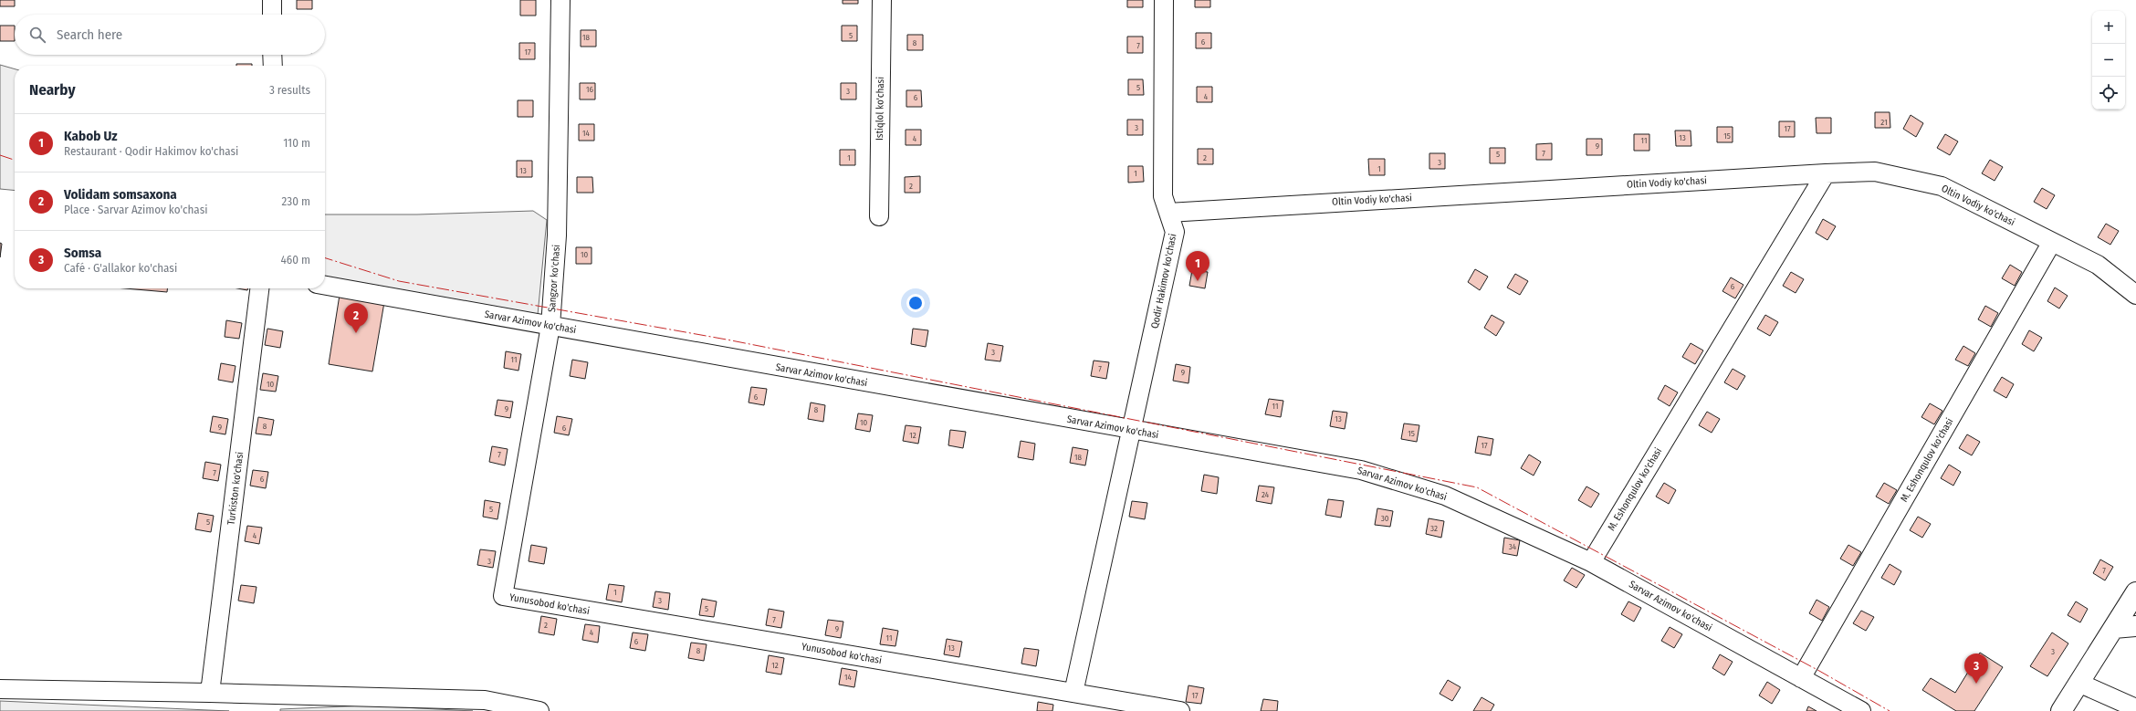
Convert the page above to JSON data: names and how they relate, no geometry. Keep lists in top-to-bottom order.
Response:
{
  "streets": {
    "street": [
      "Istiqlol ko'chasi",
      "Oltin Vodiy ko'chasi",
      "Sangzor ko'chasi",
      "Qodir Hakimov ko'chasi",
      "Sarvar Azimov ko'chasi",
      "M. Eshonqulov ko'chasi",
      "Turkiston ko'chasi",
      "Yunusobod ko'chasi"
    ]
  },
  "crossings": [
    ["Oltin Vodiy ko'chasi", "Qodir Hakimov ko'chasi"],
    ["Oltin Vodiy ko'chasi", "M. Eshonqulov ko'chasi"],
    ["Sangzor ko'chasi", "Sarvar Azimov ko'chasi"],
    ["Sangzor ko'chasi", "Yunusobod ko'chasi"],
    ["Qodir Hakimov ko'chasi", "Sarvar Azimov ko'chasi"],
    ["Qodir Hakimov ko'chasi", "Yunusobod ko'chasi"],
    ["Sarvar Azimov ko'chasi", "M. Eshonqulov ko'chasi"]
  ],
  "house_numbers": [
    "5",
    "18",
    "6",
    "8",
    "7",
    "17",
    "5",
    "16",
    "3",
    "4",
    "6",
    "21",
    "3",
    "17",
    "14",
    "15",
    "13",
    "4",
    "11",
    "9",
    "7",
    "5",
    "1",
    "2",
    "3",
    "1",
    "13",
    "1",
    "2",
    "10",
    "6",
    "3",
    "11",
    "7",
    "9",
    "10",
    "6",
    "11",
    "9",
    "8",
    "13",
    "10",
    "8",
    "9",
    "6",
    "15",
    "12",
    "17",
    "7",
    "18",
    "7",
    "6",
    "24",
    "5",
    "30",
    "5",
    "32",
    "4",
    "34",
    "3",
    "7",
    "1",
    "3",
    "5",
    "7",
    "2",
    "9",
    "4",
    "11",
    "6",
    "13",
    "8",
    "3",
    "12",
    "14",
    "17"
  ],
  "page": {
    "map_buttons": ["+", "−"],
    "search": "Search here",
    "heading": ["Nearby", "3 results"],
    "list": [
      {
        "mark": "1",
        "name": "Kabob Uz",
        "note": "Restaurant · Qodir Hakimov ko'chasi",
        "value": "110 m"
      },
      {
        "mark": "2",
        "name": "Volidam somsaxona",
        "note": "Place · Sarvar Azimov ko'chasi",
        "value": "230 m"
      },
      {
        "mark": "3",
        "name": "Somsa",
        "note": "Café · G'allakor ko'chasi",
        "value": "460 m"
      }
    ],
    "pins": ["1", "2", "3"]
  }
}
